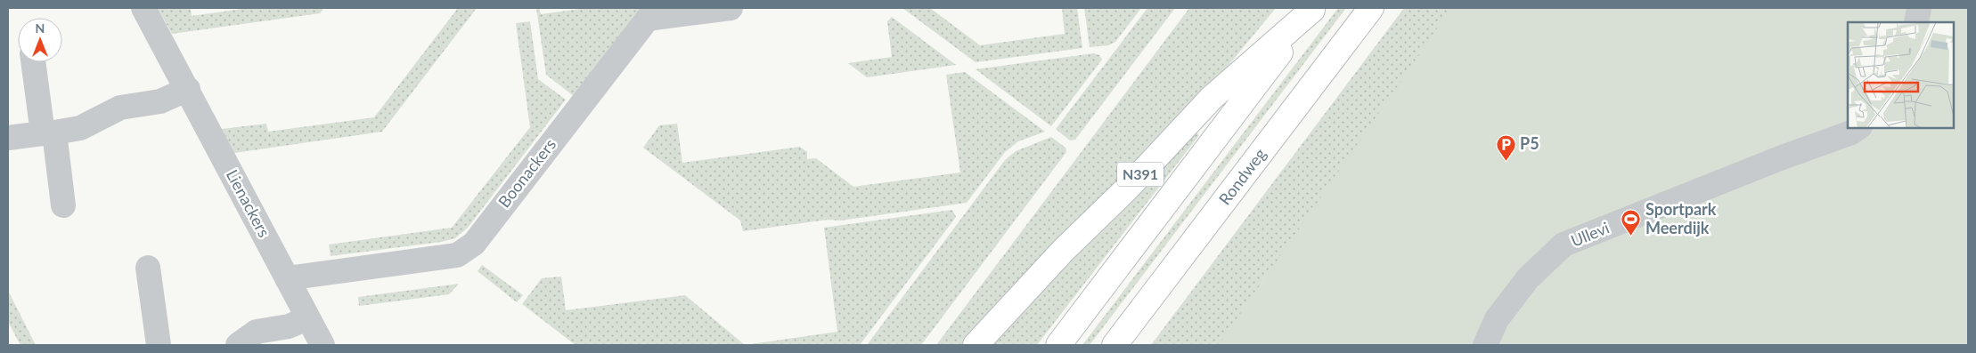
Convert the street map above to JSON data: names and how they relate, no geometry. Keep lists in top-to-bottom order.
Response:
{
  "streets": {
    "main road": ["N391", "Rondweg"],
    "street": ["Boonackers", "Lienackers", "Ullevi"]
  },
  "crossings": [
    ["Boonackers", "Lienackers"]
  ],
  "places": {
    "parking": ["P5"],
    "sports": ["Sportpark Meerdijk"]
  },
  "north": "top"
}
